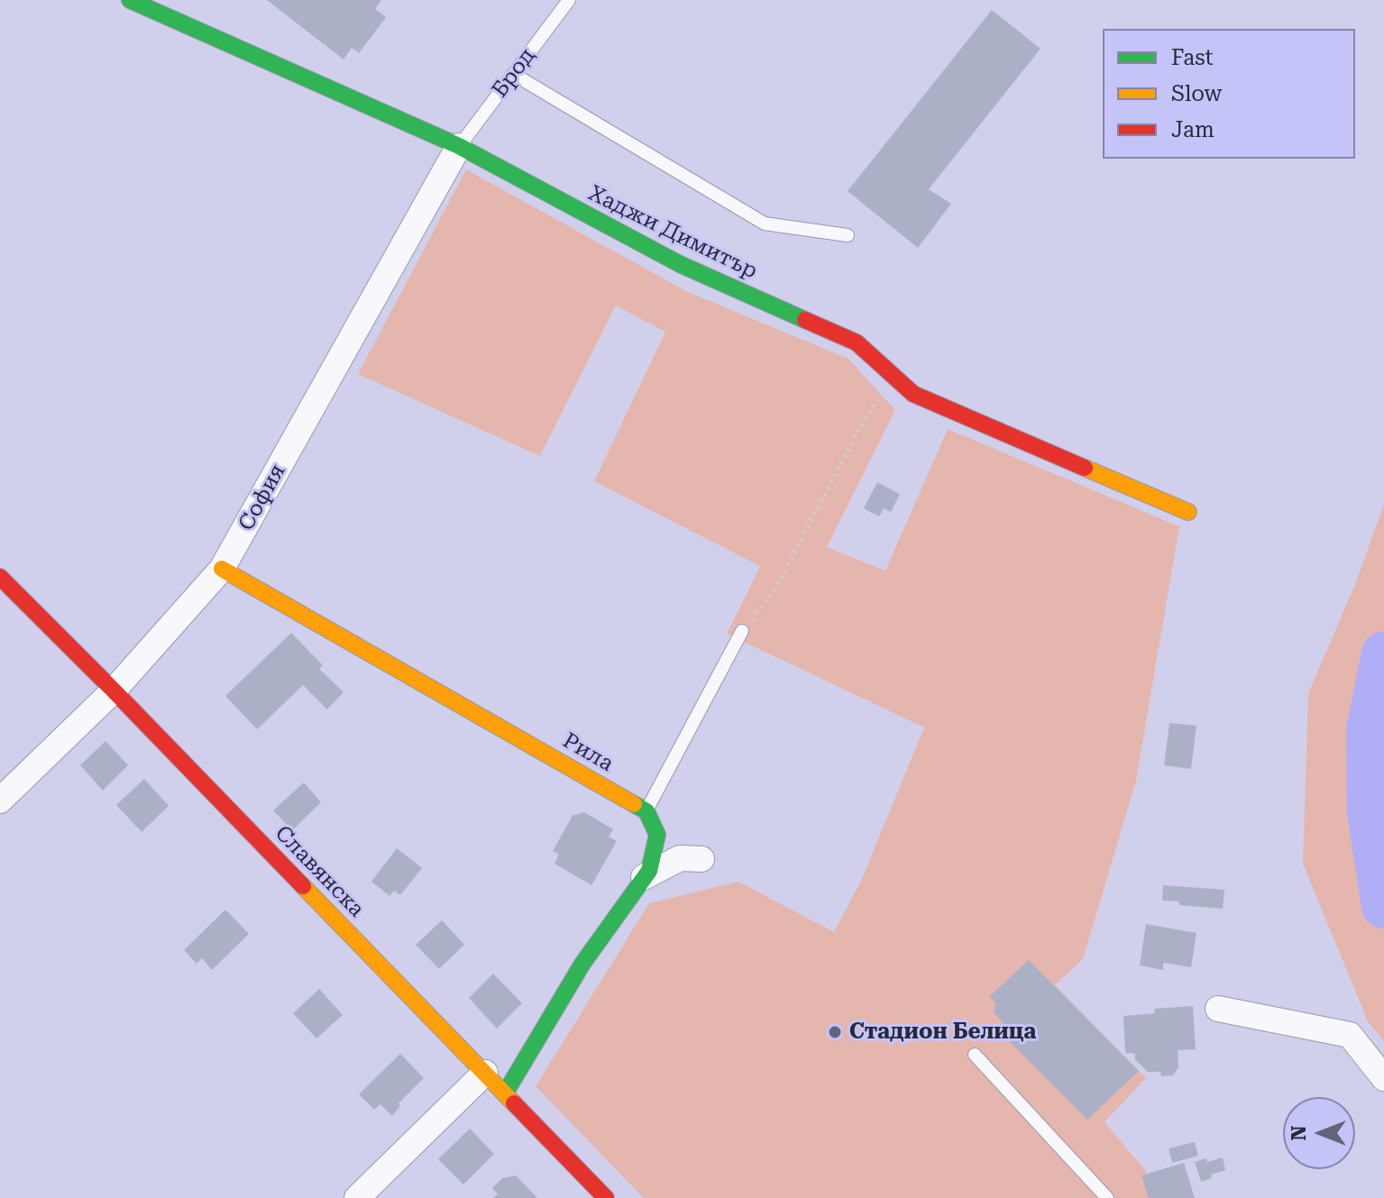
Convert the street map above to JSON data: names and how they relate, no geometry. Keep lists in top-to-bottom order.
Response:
{
  "streets": {
    "street": [
      "Хаджи Димитър",
      "София",
      "Рила",
      "Славянска"
    ],
    "lane": ["Брод"]
  },
  "crossings": [
    ["Брод", "Хаджи Димитър"],
    ["Брод", "София"],
    ["Хаджи Димитър", "София"],
    ["София", "Рила"],
    ["София", "Славянска"]
  ],
  "places": ["Стадион Белица"],
  "legend": ["Fast", "Slow", "Jam"],
  "north": "left"
}
